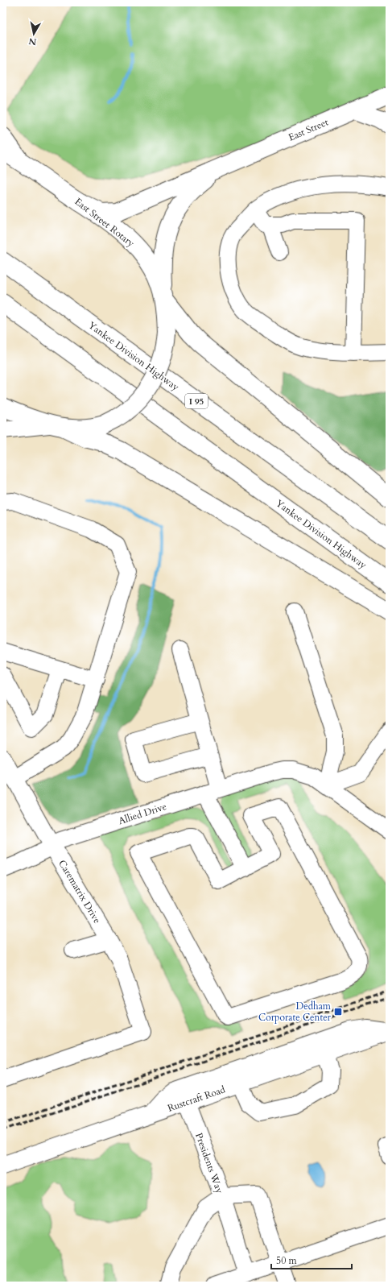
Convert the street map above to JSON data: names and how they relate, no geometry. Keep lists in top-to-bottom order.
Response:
{
  "streets": {
    "main road": [
      "East Street",
      "East Street Rotary",
      "Yankee Division Highway",
      "I 95",
      "Rustcraft Road"
    ],
    "street": ["Allied Drive", "Carematrix Drive", "Presidents Way"]
  },
  "crossings": [
    ["East Street", "East Street Rotary"],
    ["Allied Drive", "Carematrix Drive"],
    ["Rustcraft Road", "Presidents Way"]
  ],
  "places": {
    "transit": ["Dedham Corporate Center"]
  },
  "scale_bar": "50 m",
  "north": "bottom"
}
